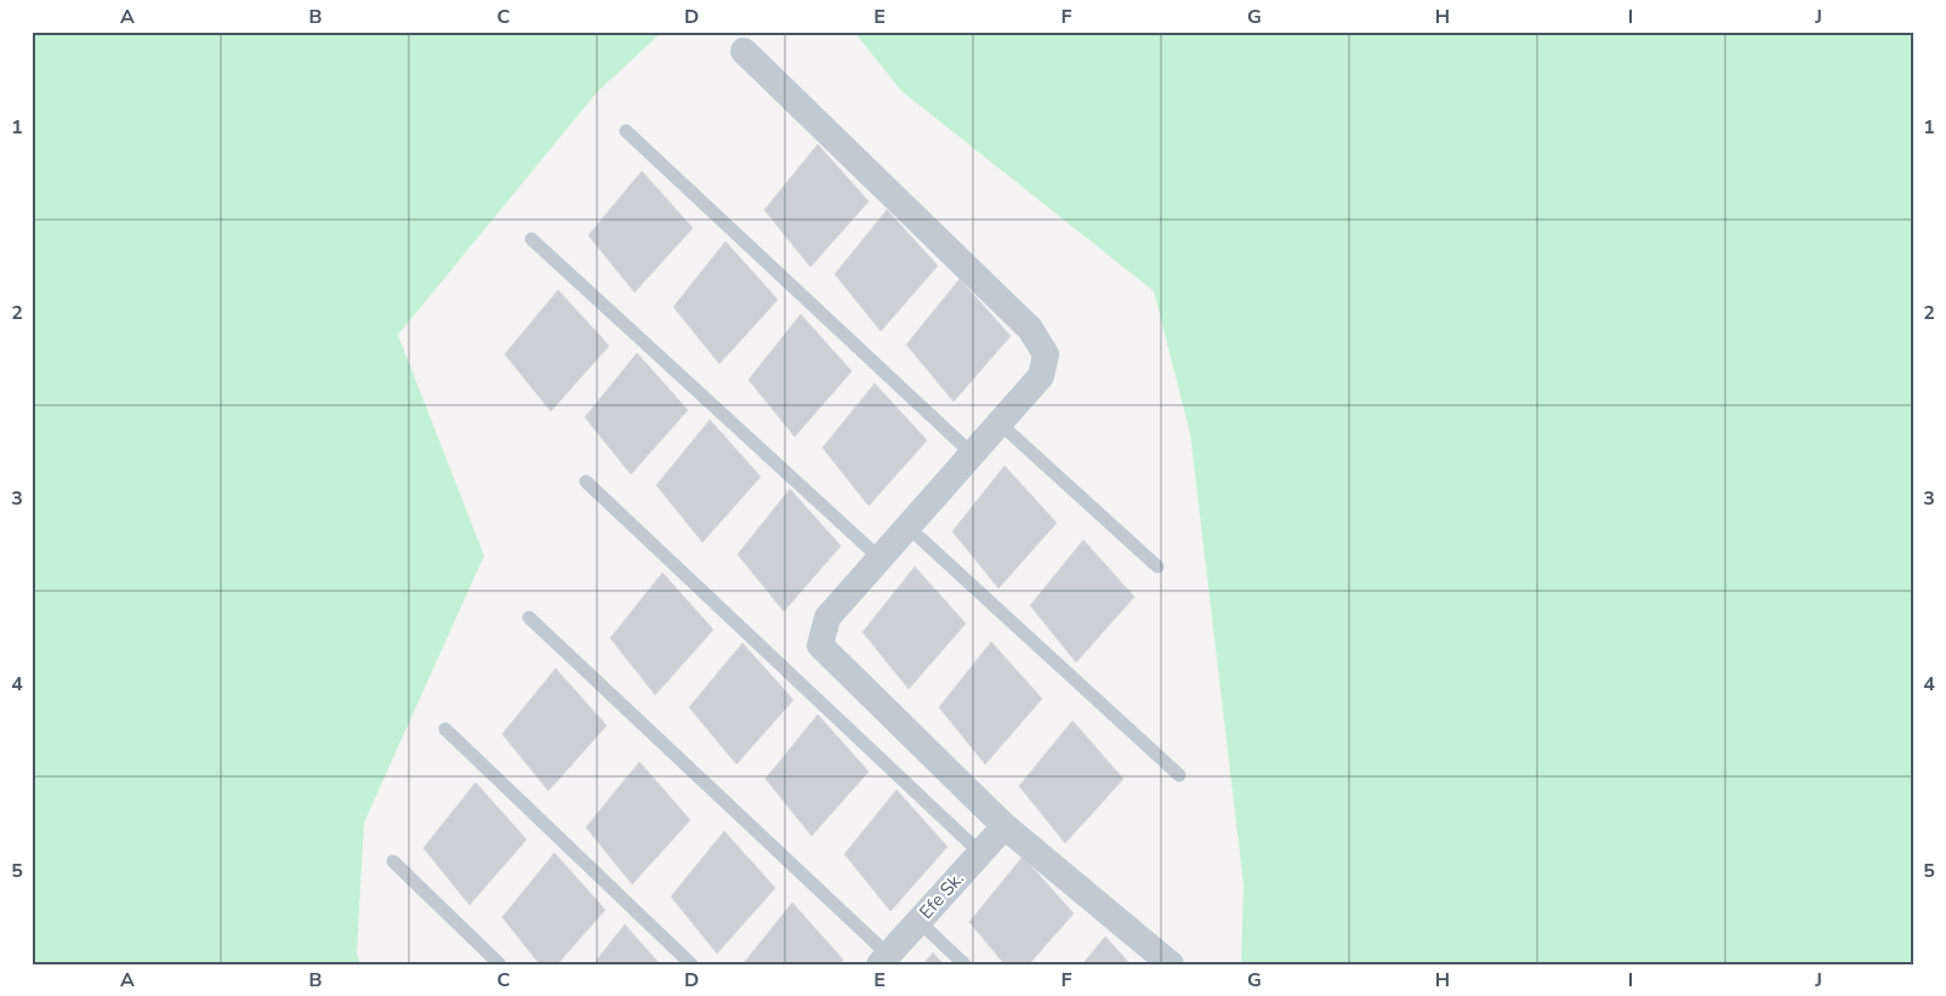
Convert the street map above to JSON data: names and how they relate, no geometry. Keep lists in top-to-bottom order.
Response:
{
  "streets": {
    "street": ["Efe Sk."]
  },
  "grid": {
    "columns": [
      "A",
      "B",
      "C",
      "D",
      "E",
      "F",
      "G",
      "H",
      "I",
      "J"
    ],
    "rows": [
      "1",
      "2",
      "3",
      "4",
      "5"
    ]
  }
}
